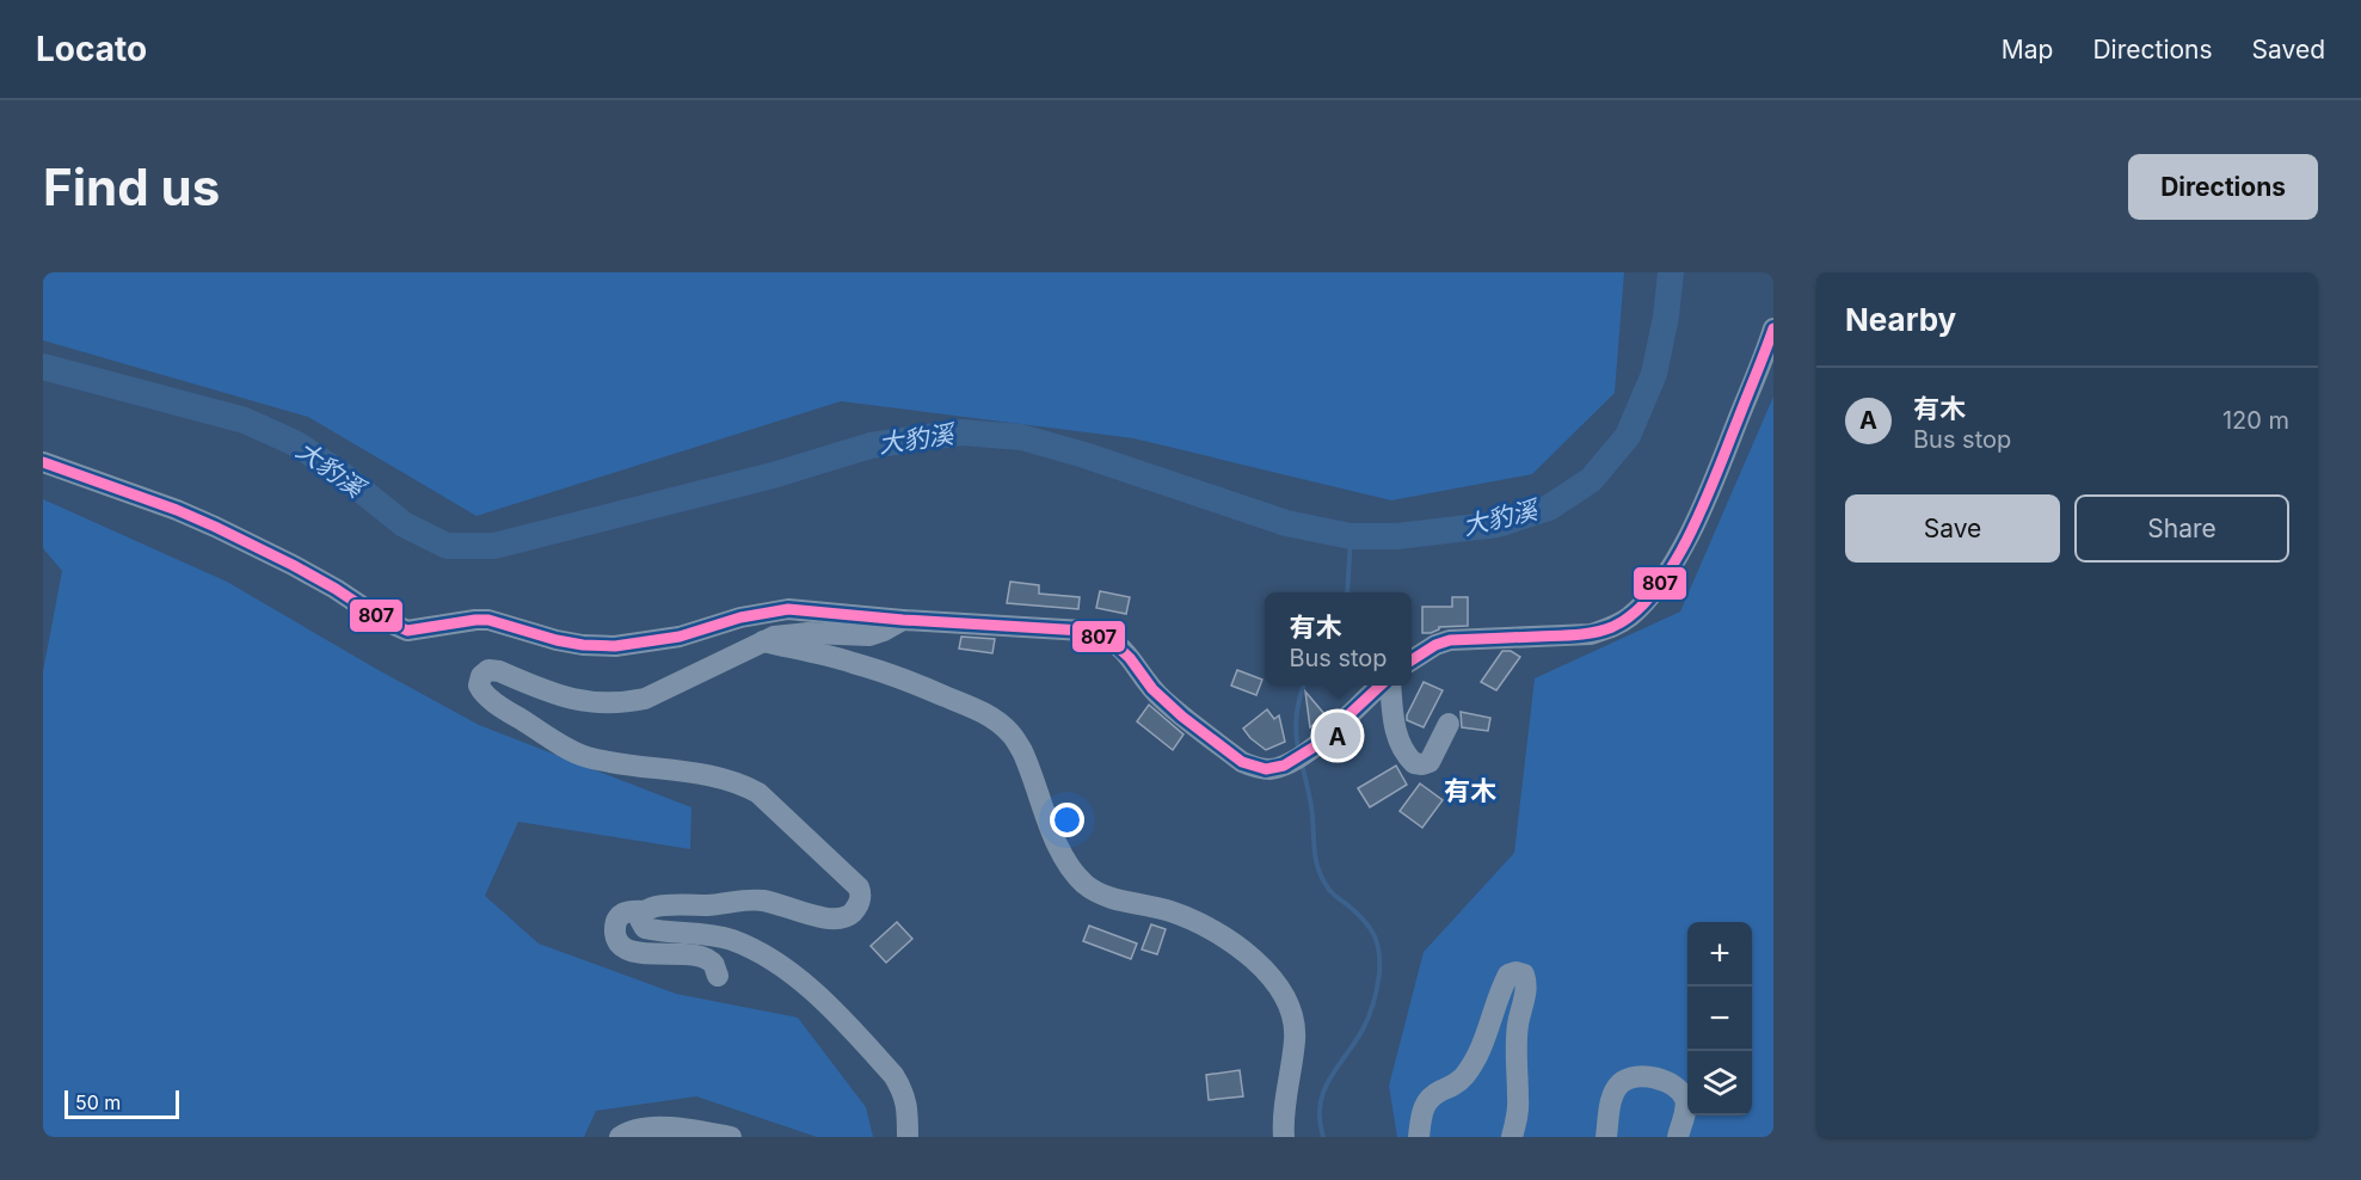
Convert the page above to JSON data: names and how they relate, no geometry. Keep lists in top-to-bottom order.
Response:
{
  "districts": ["有木"],
  "water": ["大豹溪"],
  "lines": ["transit line 807"],
  "scale_bar": "50 m",
  "page": {
    "header": "Locato",
    "nav": ["Map", "Directions", "Saved"],
    "buttons": [
      "Directions",
      ["Save", "Share"]
    ],
    "title": "Find us",
    "heading": "Nearby",
    "list": [
      {
        "mark": "A",
        "name": "有木",
        "note": "Bus stop",
        "value": "120 m"
      }
    ],
    "popup": ["有木", "Bus stop"],
    "pins": "A",
    "map_buttons": ["+", "−"],
    "scale": "50 m"
  }
}
